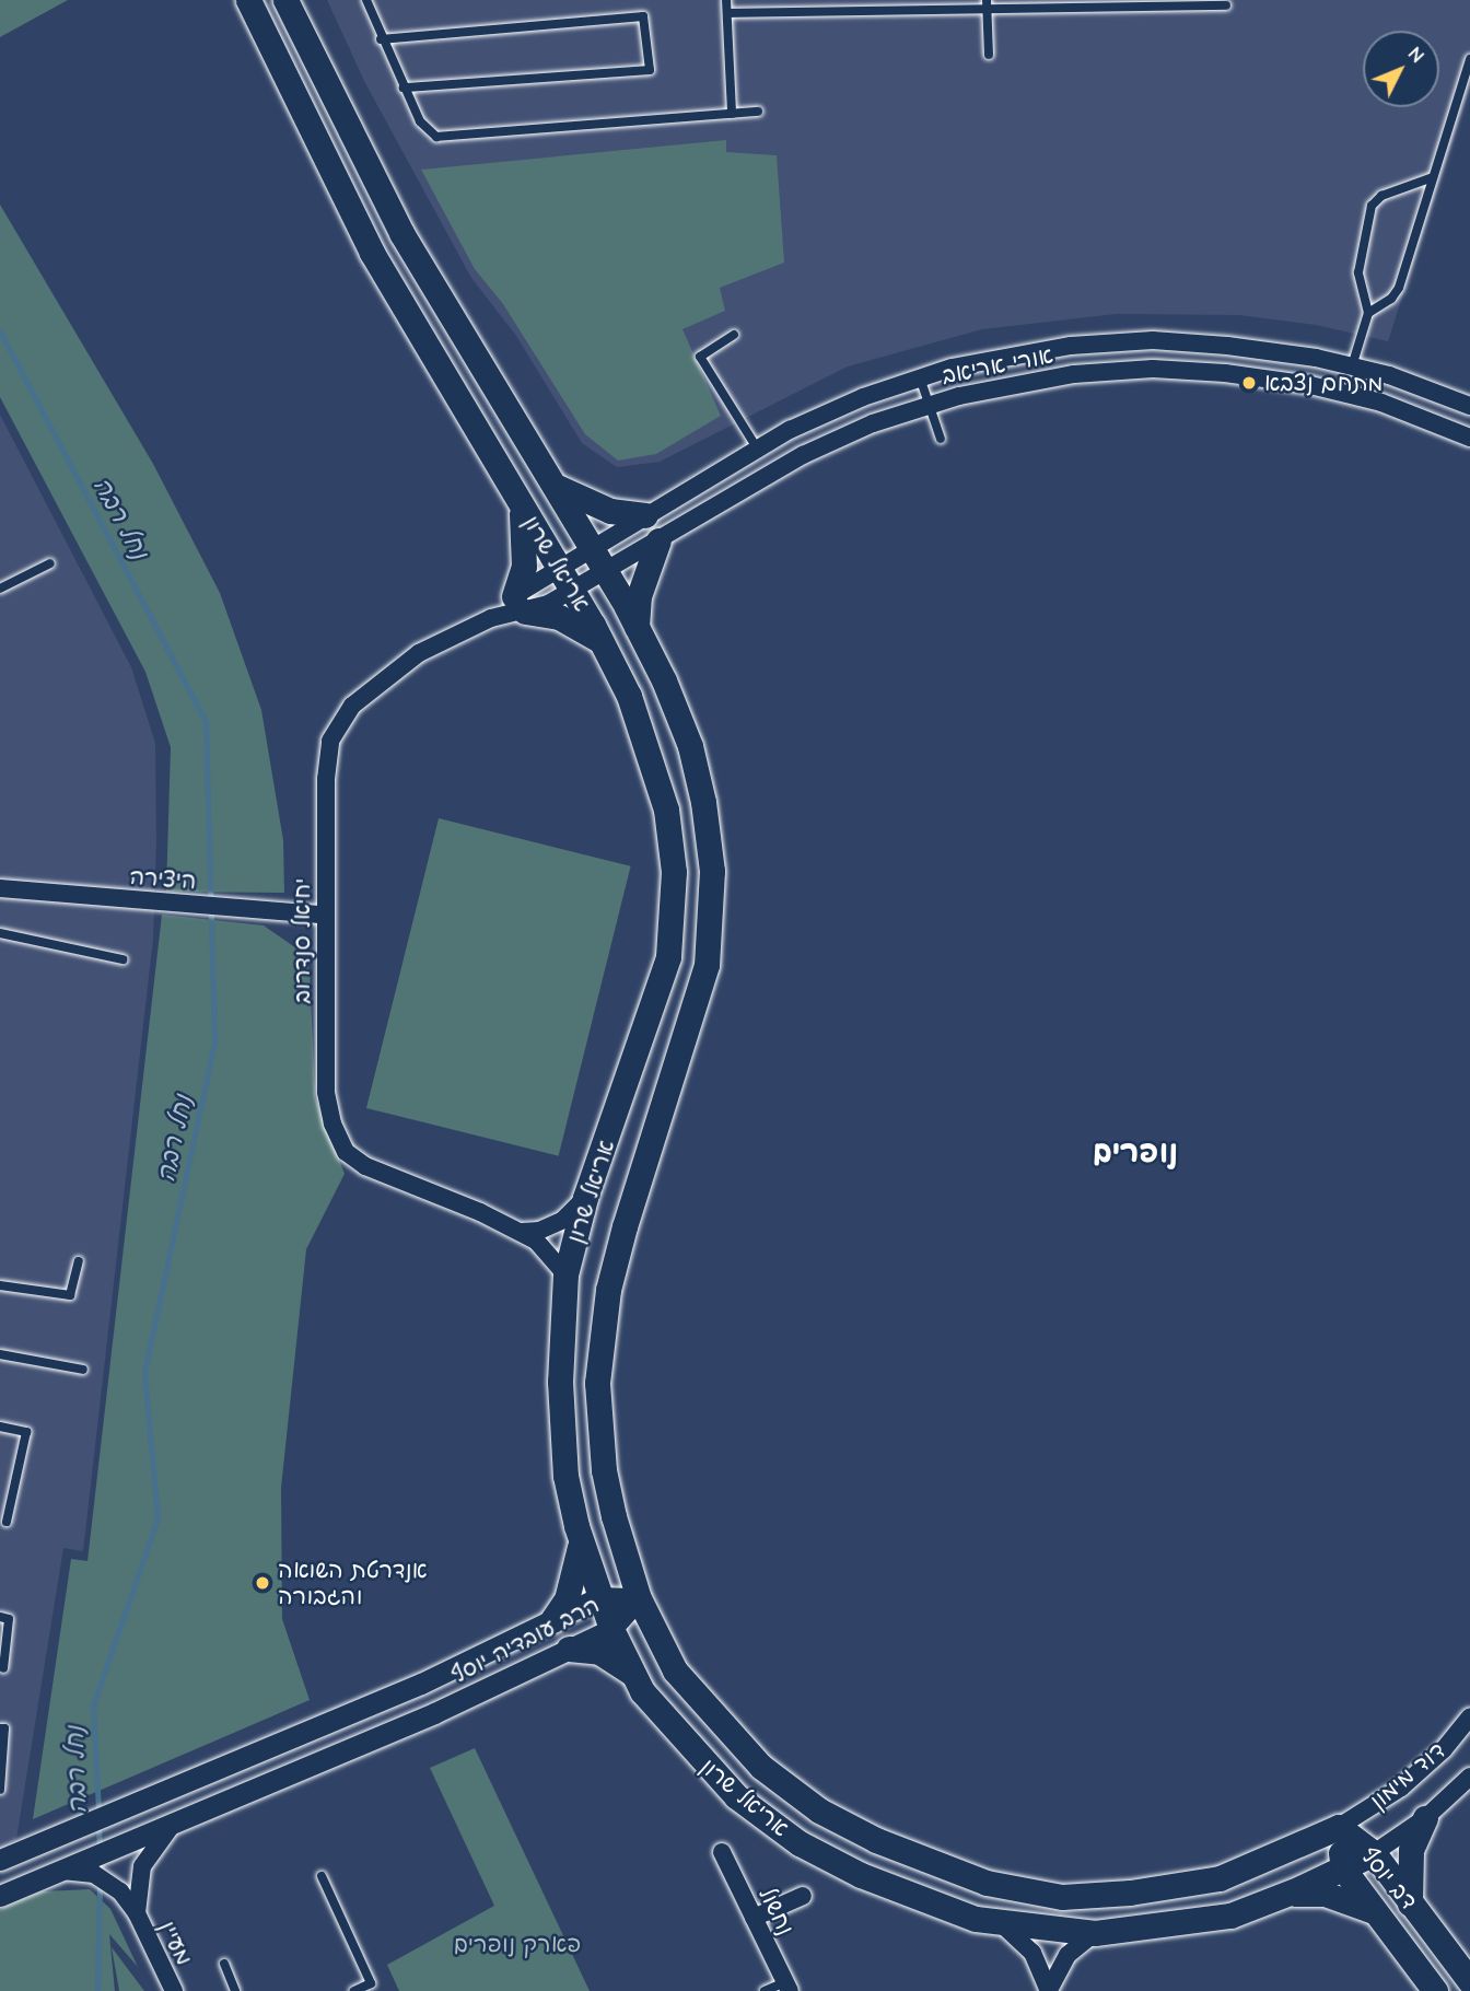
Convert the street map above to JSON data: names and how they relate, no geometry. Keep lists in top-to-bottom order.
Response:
{
  "streets": {
    "main road": ["אריאל שרון", "דוד מימון", "דב יוסף"],
    "street": [
      "אורי אריאב",
      "היצירה",
      "יחיאל סנדרוב",
      "הרב עובדיה יוסף",
      "נחשול",
      "מעיין"
    ]
  },
  "crossings": [
    ["אורי אריאב", "אריאל שרון"],
    ["אורי אריאב", "יחיאל סנדרוב"],
    ["אריאל שרון", "יחיאל סנדרוב"],
    ["אריאל שרון", "הרב עובדיה יוסף"],
    ["אריאל שרון", "דוד מימון"],
    ["אריאל שרון", "דב יוסף"],
    ["היצירה", "יחיאל סנדרוב"],
    ["הרב עובדיה יוסף", "מעיין"],
    ["דוד מימון", "דב יוסף"]
  ],
  "districts": ["נופרים"],
  "water": ["נחל רבה"],
  "parks": ["פארק נופרים"],
  "places": ["מתחם נצבא", "אנדרטת השואה והגבורה"],
  "north": "top right"
}
